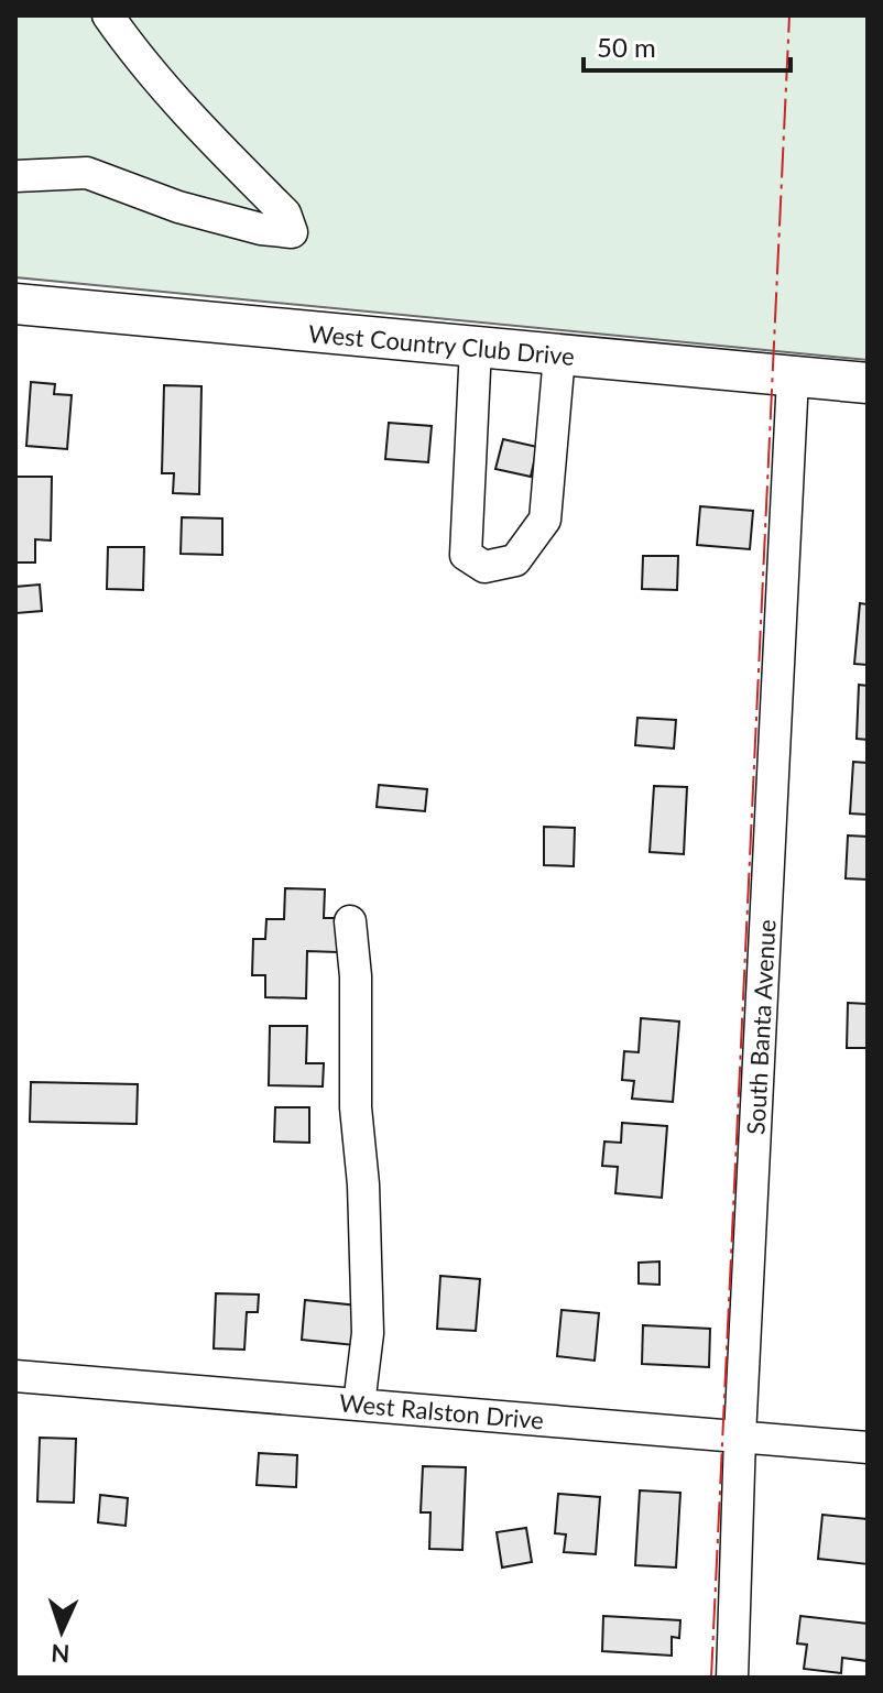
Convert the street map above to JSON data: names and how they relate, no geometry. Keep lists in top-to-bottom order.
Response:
{
  "streets": {
    "main road": ["West Country Club Drive"],
    "street": ["South Banta Avenue", "West Ralston Drive"]
  },
  "crossings": [
    ["West Country Club Drive", "South Banta Avenue"],
    ["South Banta Avenue", "West Ralston Drive"]
  ],
  "scale_bar": "50 m",
  "north": "bottom"
}
